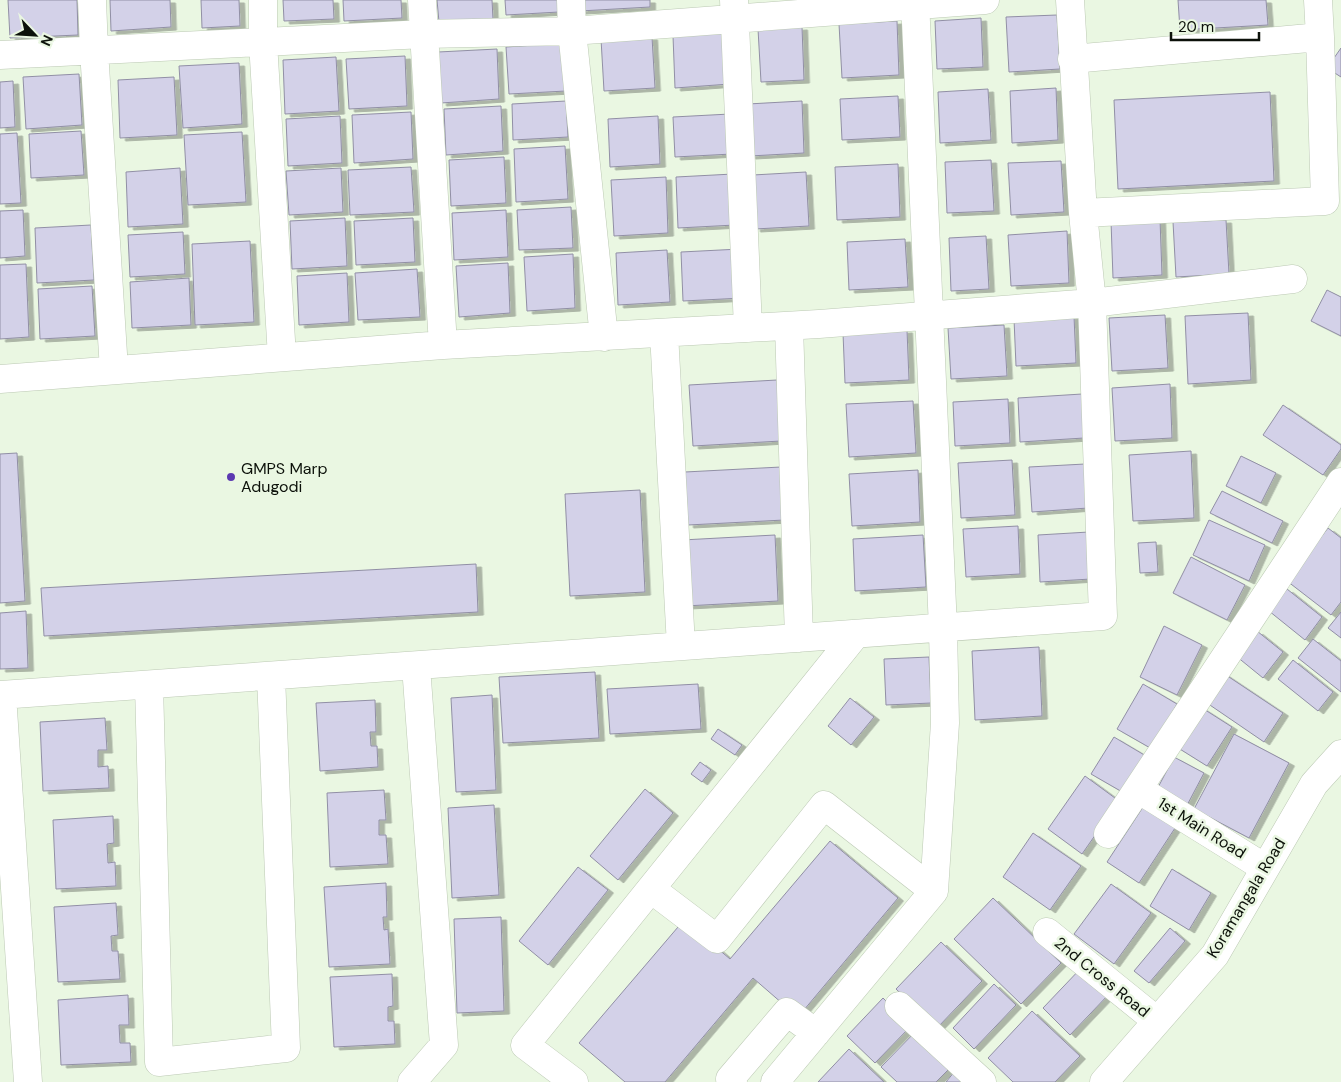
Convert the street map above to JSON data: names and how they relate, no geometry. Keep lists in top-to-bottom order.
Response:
{
  "streets": {
    "street": ["1st Main Road", "Koramangala Road", "2nd Cross Road"]
  },
  "crossings": [
    ["1st Main Road", "Koramangala Road"],
    ["Koramangala Road", "2nd Cross Road"]
  ],
  "places": ["GMPS Marp Adugodi"],
  "scale_bar": "20 m",
  "north": "bottom right"
}
